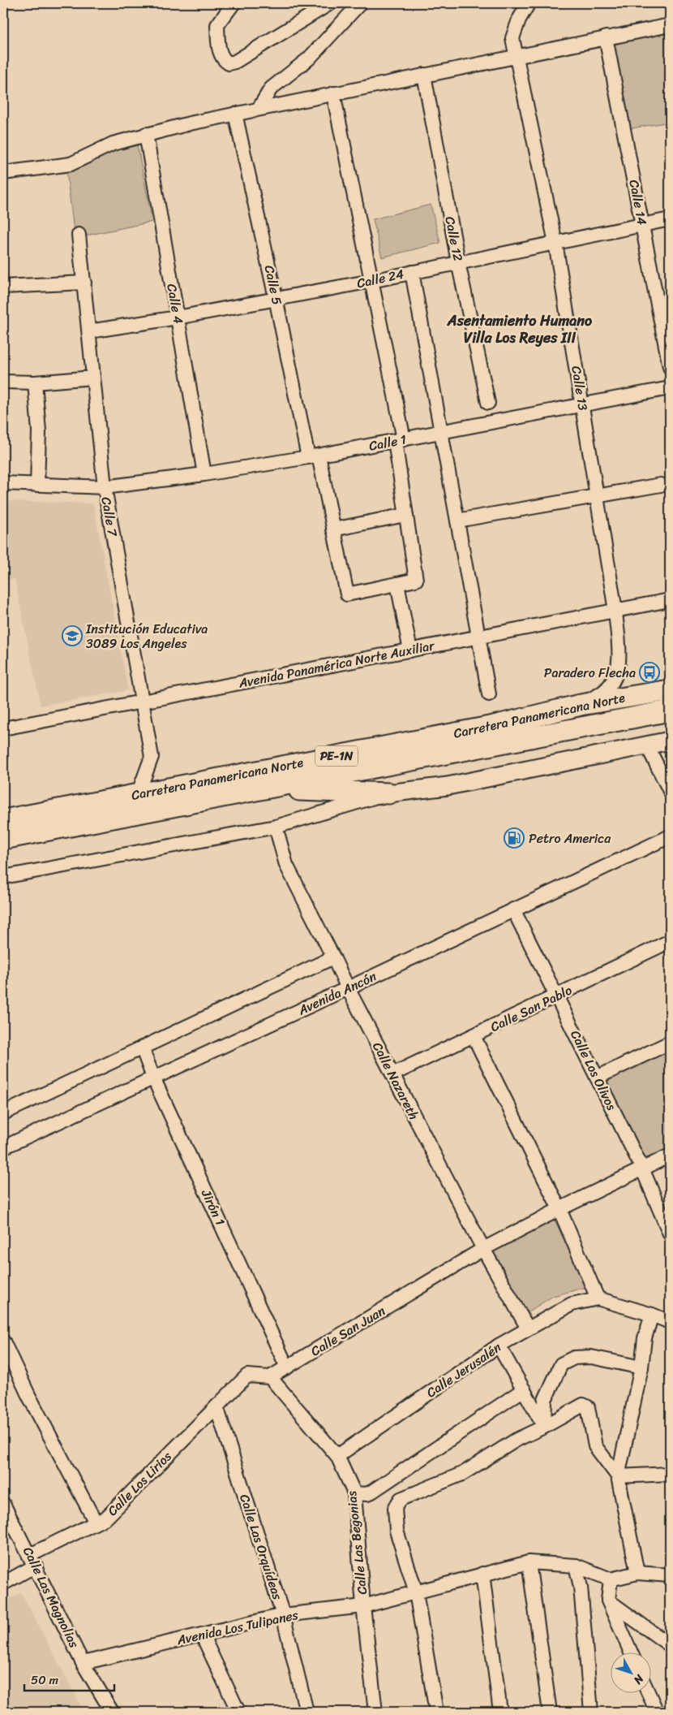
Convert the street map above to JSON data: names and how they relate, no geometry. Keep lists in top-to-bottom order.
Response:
{
  "streets": {
    "highway": ["Carretera Panamericana Norte", "PE-1N"],
    "street": [
      "Calle 14",
      "Calle 12",
      "Calle 24",
      "Calle 5",
      "Calle 4",
      "Calle 13",
      "Calle 1",
      "Calle 7",
      "Avenida Panamérica Norte Auxiliar",
      "Avenida Ancón",
      "Calle San Pablo",
      "Calle Los Olivos",
      "Calle Nazareth",
      "Jirón 1",
      "Calle San Juan",
      "Calle Jerusalén",
      "Calle Los Lirios",
      "Calle Las Begonias",
      "Calle Las Orquídeas",
      "Calle Las Magnolias",
      "Avenida Los Tulipanes"
    ]
  },
  "crossings": [
    ["Calle 14", "Calle 24"],
    ["Calle 12", "Calle 24"],
    ["Calle 24", "Calle 5"],
    ["Calle 24", "Calle 4"],
    ["Calle 24", "Calle 13"],
    ["Calle 24", "Calle 7"],
    ["Calle 5", "Calle 1"],
    ["Calle 4", "Calle 1"],
    ["Calle 13", "Calle 1"],
    ["Calle 13", "Avenida Panamérica Norte Auxiliar"],
    ["Calle 13", "Carretera Panamericana Norte"],
    ["Calle 1", "Calle 7"],
    ["Calle 7", "Avenida Panamérica Norte Auxiliar"],
    ["Calle 7", "Carretera Panamericana Norte"],
    ["Avenida Ancón", "Calle Los Olivos"],
    ["Avenida Ancón", "Calle Nazareth"],
    ["Avenida Ancón", "Jirón 1"],
    ["Calle San Pablo", "Calle Los Olivos"],
    ["Calle San Pablo", "Calle Nazareth"],
    ["Calle Los Olivos", "Calle San Juan"],
    ["Calle Nazareth", "Calle San Juan"],
    ["Calle Nazareth", "Calle Jerusalén"],
    ["Jirón 1", "Calle San Juan"],
    ["Calle San Juan", "Calle Las Begonias"],
    ["Calle Jerusalén", "Calle Las Begonias"],
    ["Calle Los Lirios", "Calle Las Orquídeas"],
    ["Calle Los Lirios", "Calle Las Magnolias"],
    ["Calle Las Begonias", "Avenida Los Tulipanes"],
    ["Calle Las Orquídeas", "Avenida Los Tulipanes"],
    ["Calle Las Magnolias", "Avenida Los Tulipanes"]
  ],
  "districts": ["Asentamiento Humano Villa Los Reyes III"],
  "places": {
    "school or university": ["Institución Educativa 3089 Los Angeles"],
    "bus stop": ["Paradero Flecha"],
    "fuel station": ["Petro America"]
  },
  "scale_bar": "50 m",
  "north": "bottom right"
}
